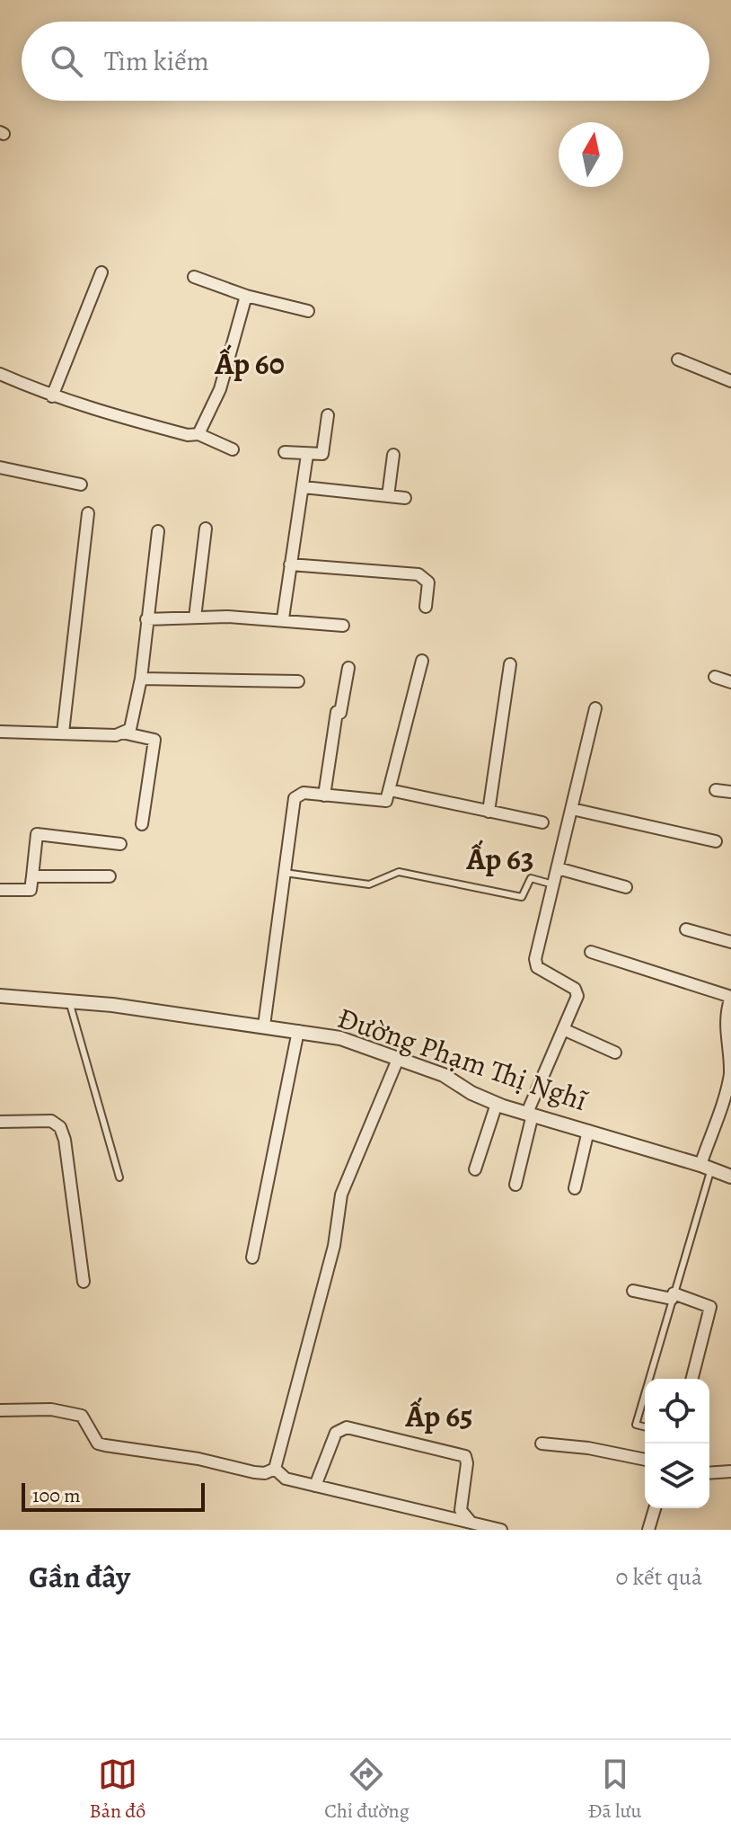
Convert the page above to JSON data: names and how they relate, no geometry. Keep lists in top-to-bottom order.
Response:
{
  "streets": {
    "street": ["Đường Phạm Thị Nghĩ"]
  },
  "districts": ["Ấp 60", "Ấp 63", "Ấp 65"],
  "scale_bar": "100 m",
  "north": "top",
  "page": {
    "search": "Tìm kiếm",
    "scale": "100 m",
    "heading": ["Gần đây", "0 kết quả"],
    "nav": ["Bản đồ", "Chỉ đường", "Đã lưu"]
  }
}
